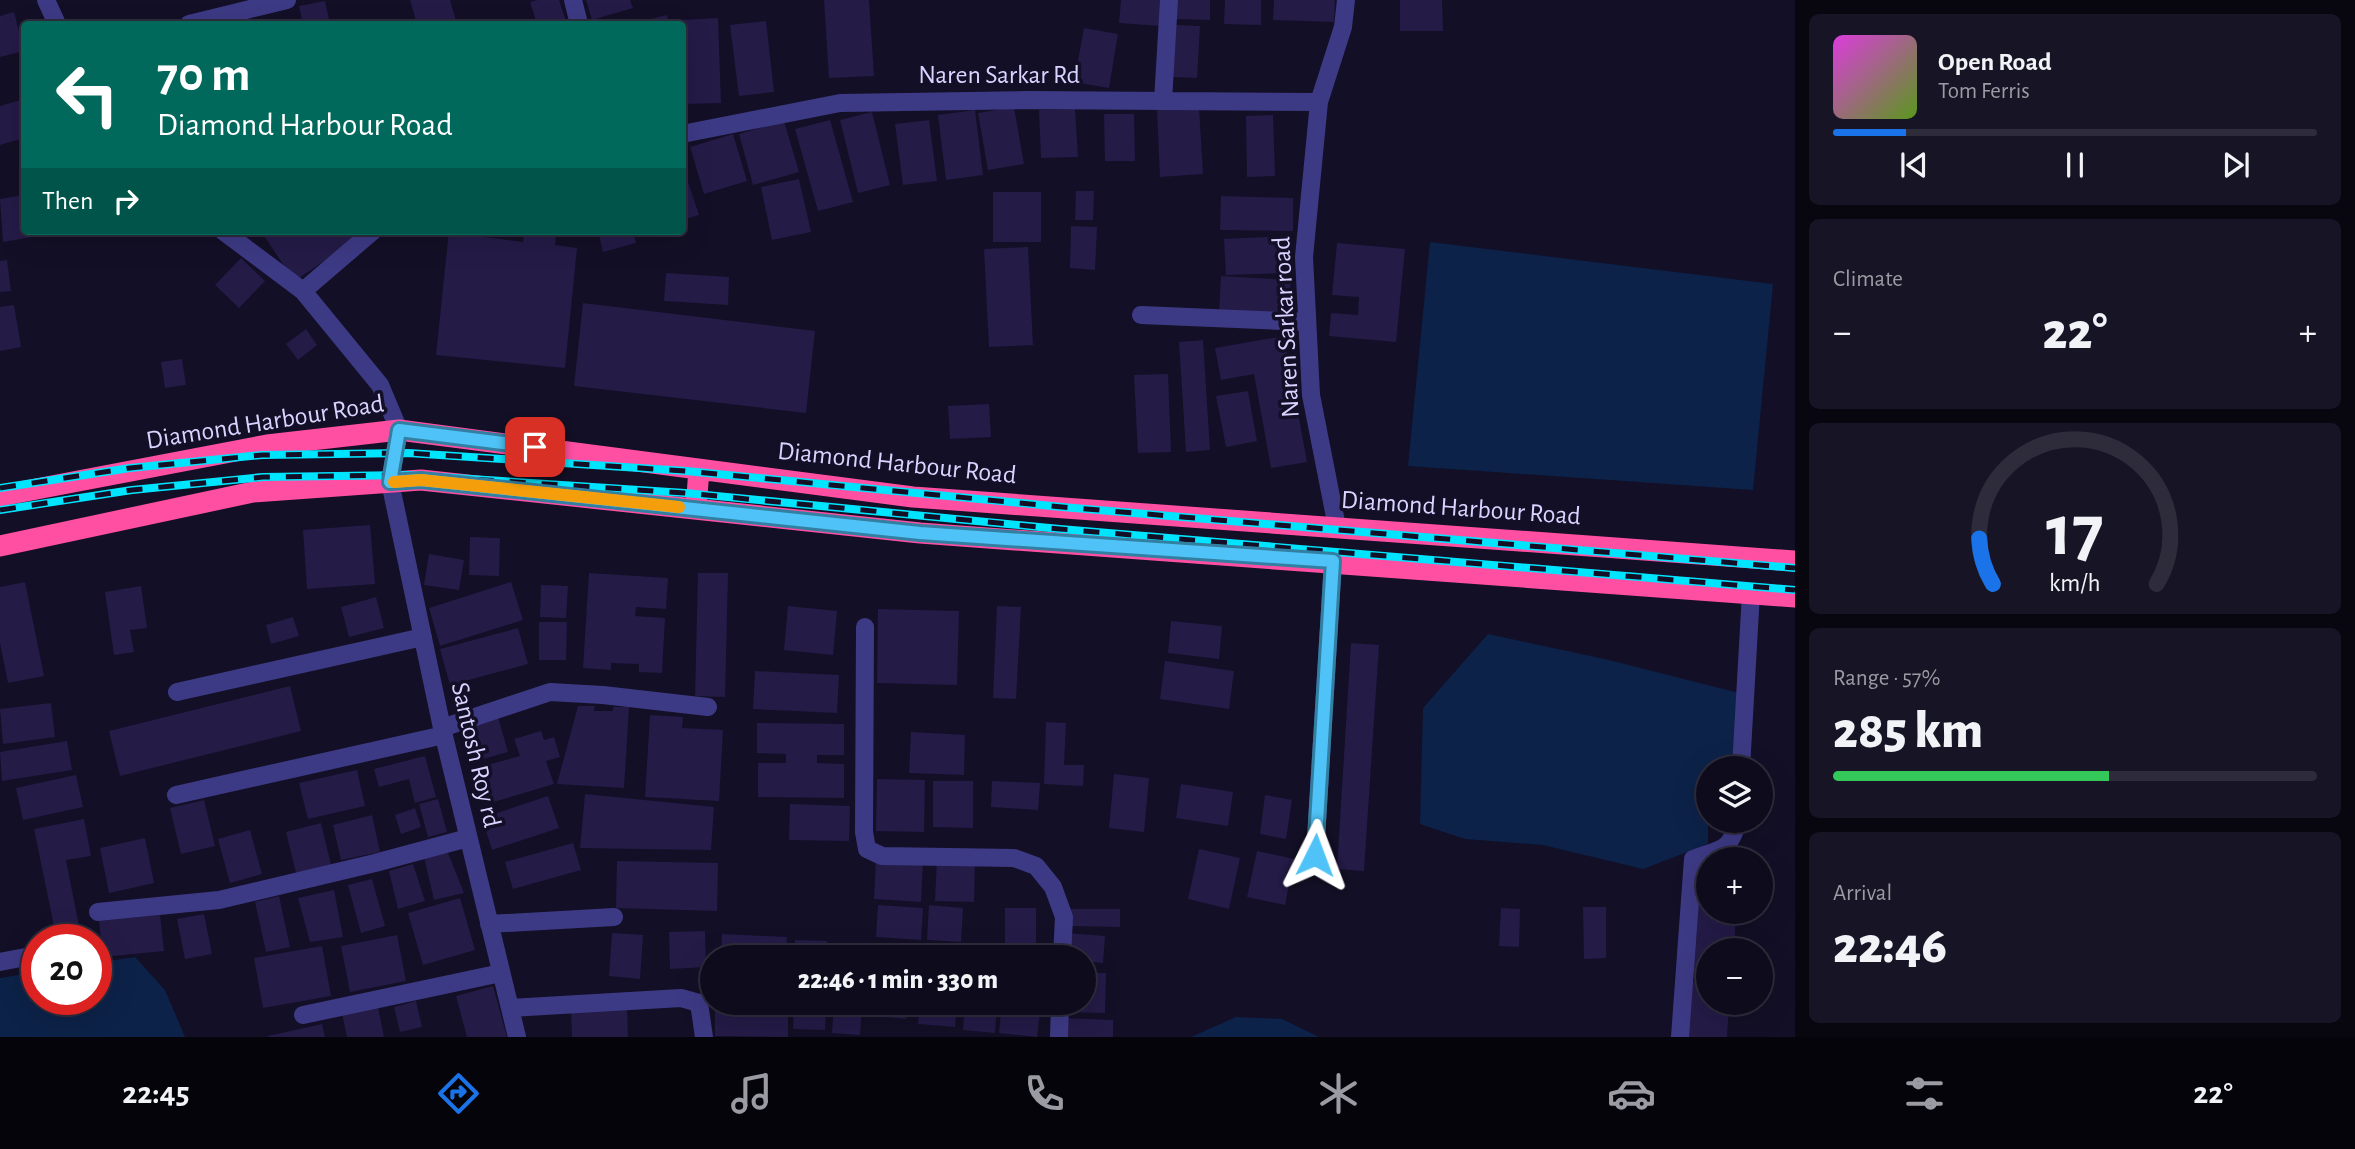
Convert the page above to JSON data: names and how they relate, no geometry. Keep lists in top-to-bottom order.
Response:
{
  "streets": {
    "highway": ["Diamond Harbour Road"],
    "street": ["Naren Sarkar Rd", "Naren Sarkar road", "Santosh Roy rd"]
  },
  "crossings": [
    ["Naren Sarkar Rd", "Naren Sarkar road"],
    ["Naren Sarkar road", "Diamond Harbour Road"]
  ],
  "page": {
    "turn": ["70 m", "Diamond Harbour Road"],
    "song": ["Open Road", "Tom Ferris"],
    "then": "Then",
    "tile": [
      "Climate",
      ["Range · 57%", "285 km"],
      ["Arrival", "22:46"]
    ],
    "heat": ["−", "22°", "+"],
    "map_buttons": ["+", "−"],
    "limit": "20",
    "trip": "22:46 · 1 min · 330 m",
    "tabs": ["22:45", "22°"],
    "gauge": ["17", "km/h"]
  }
}
